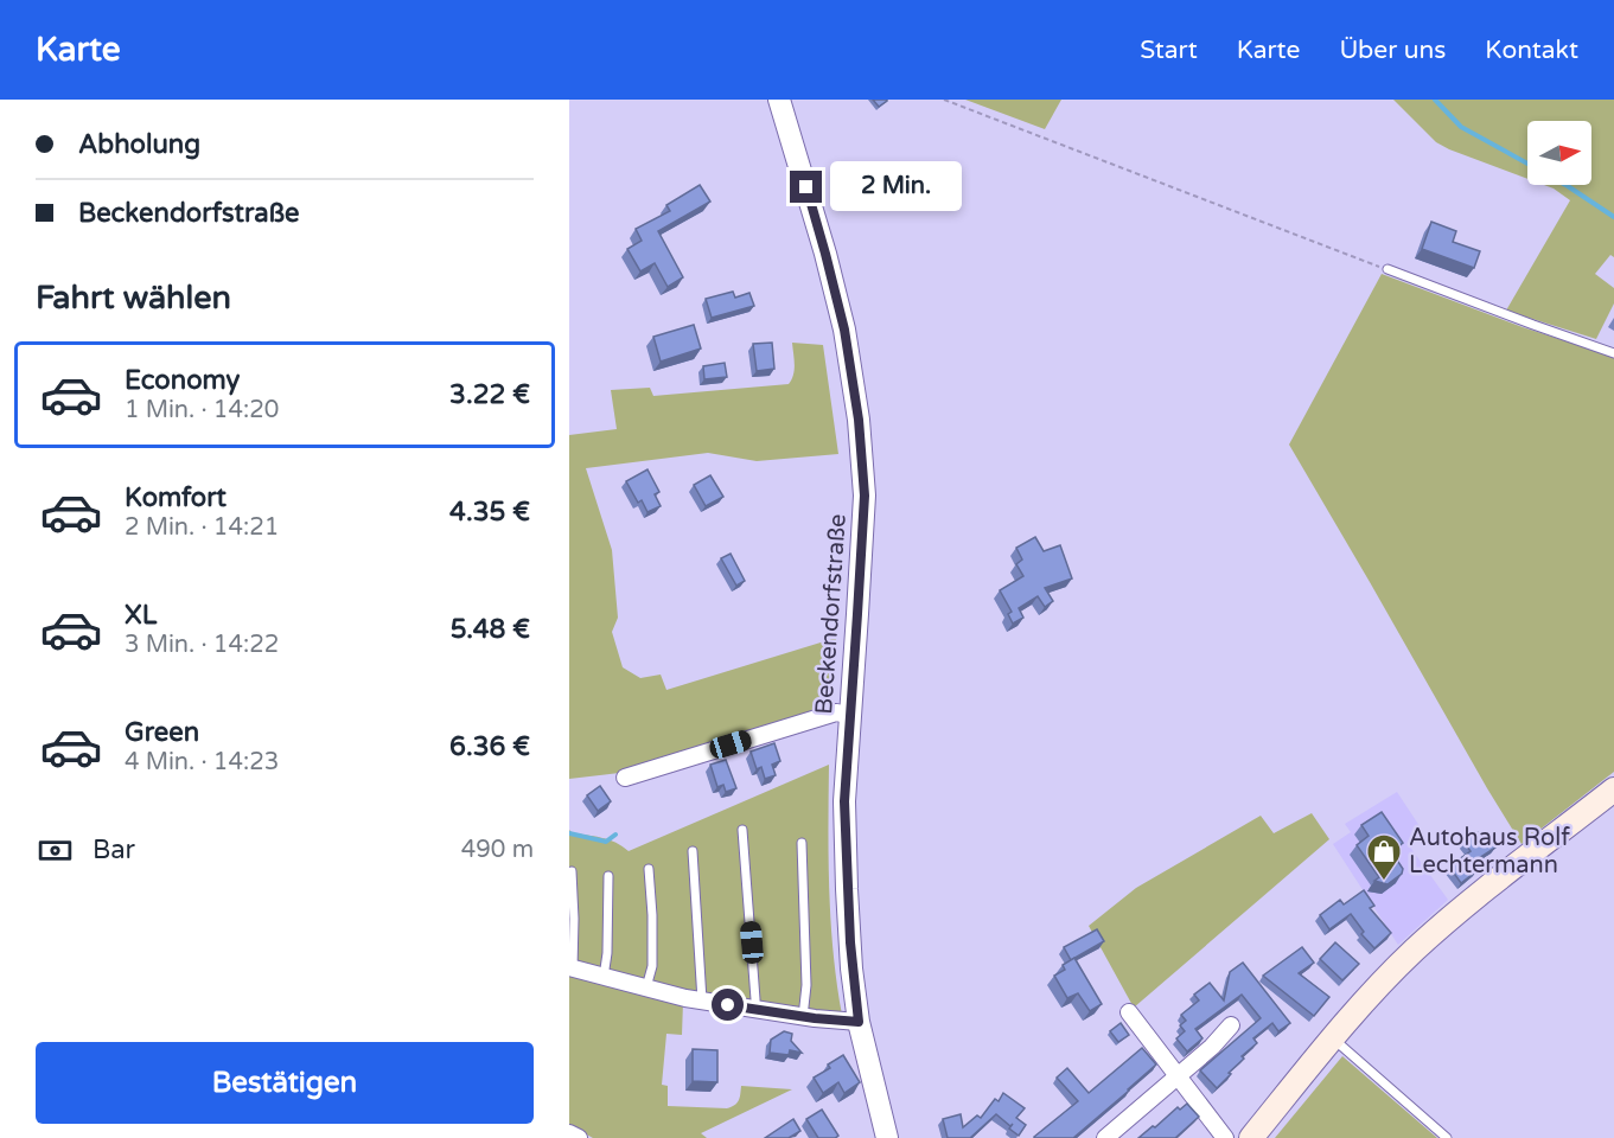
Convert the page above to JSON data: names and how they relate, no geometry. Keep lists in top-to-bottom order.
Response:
{
  "streets": {
    "street": ["Beckendorfstraße"]
  },
  "places": {
    "shop": ["Autohaus Rolf Lechtermann"]
  },
  "north": "right",
  "page": {
    "header": "Karte",
    "nav": [
      "Start",
      "Karte",
      "Über uns",
      "Kontakt"
    ],
    "banner": ["Abholung", "Beckendorfstraße"],
    "bubble": "2 Min.",
    "heading": "Fahrt wählen",
    "list": [
      {
        "name": "Economy",
        "note": "1 Min. · 14:20",
        "value": "3.22 €"
      },
      {
        "name": "Komfort",
        "note": "2 Min. · 14:21",
        "value": "4.35 €"
      },
      {
        "name": "XL",
        "note": "3 Min. · 14:22",
        "value": "5.48 €"
      },
      {
        "name": "Green",
        "note": "4 Min. · 14:23",
        "value": "6.36 €"
      }
    ],
    "pay": ["Bar", "490 m"],
    "buttons": "Bestätigen"
  }
}
